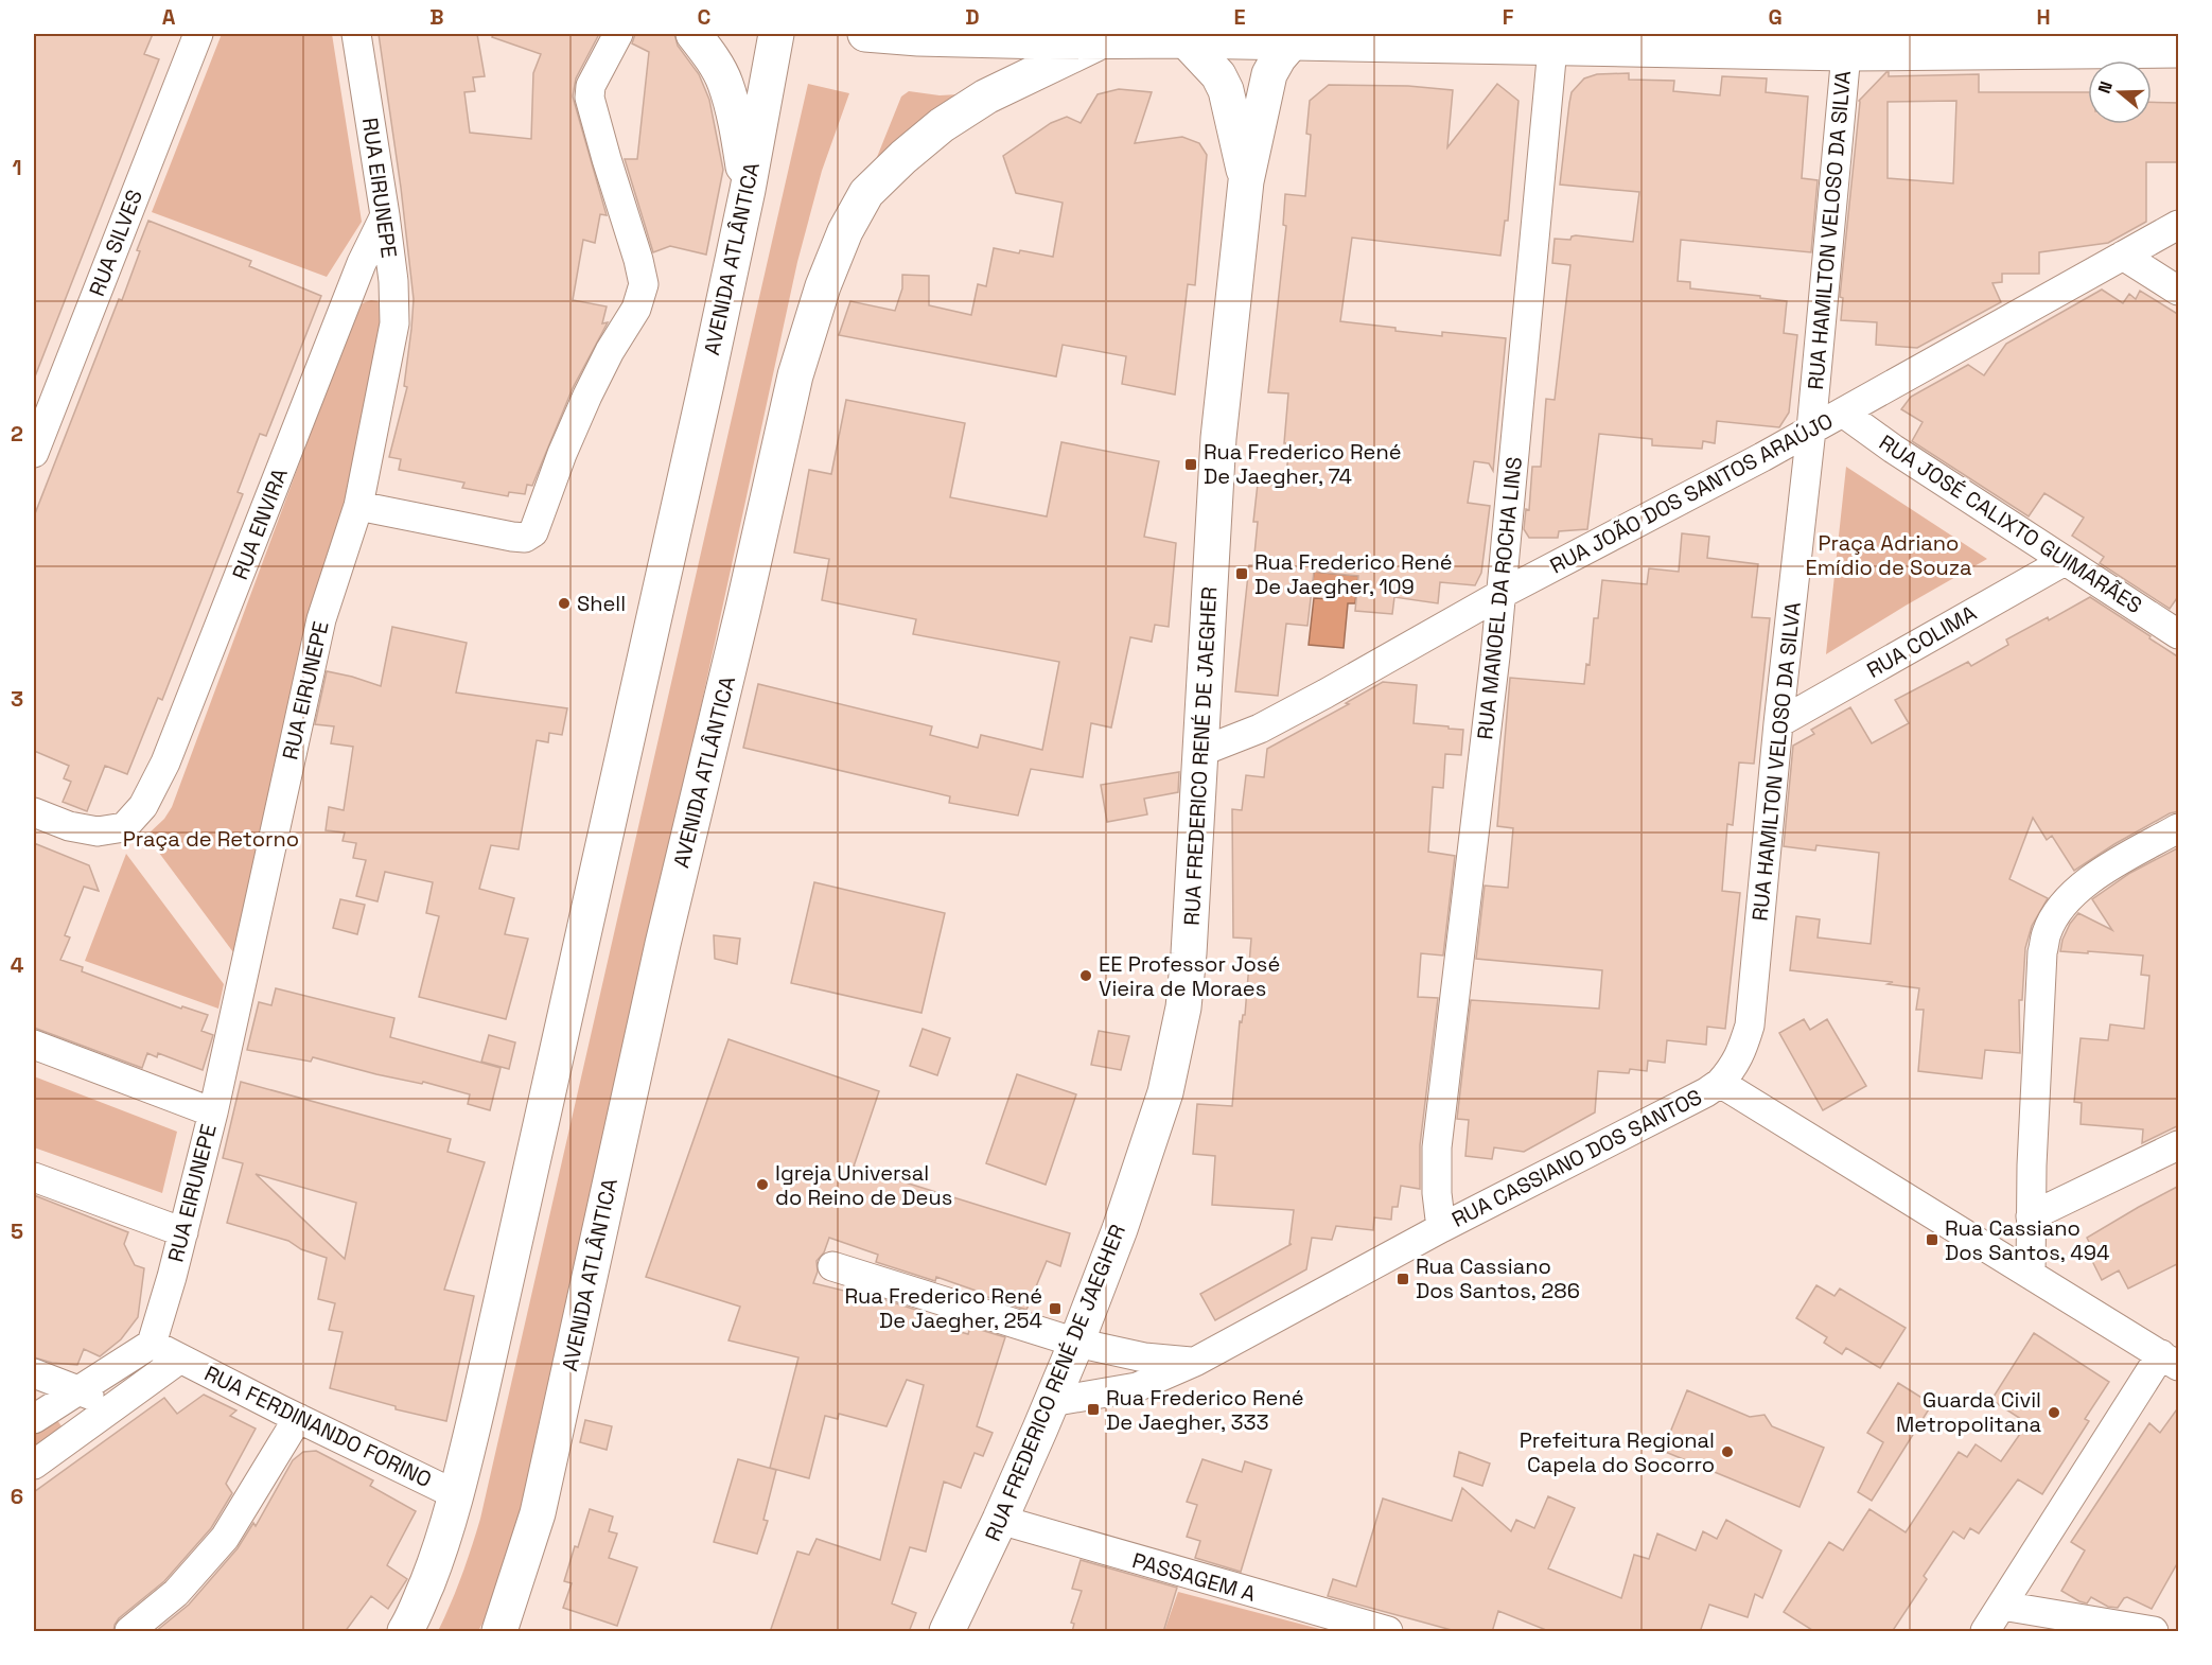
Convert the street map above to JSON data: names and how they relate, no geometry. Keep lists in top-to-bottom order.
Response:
{
  "streets": {
    "main road": ["AVENIDA ATLÂNTICA", "RUA FREDERICO RENÉ DE JAEGHER"],
    "street": [
      "RUA EIRUNEPE",
      "RUA HAMILTON VELOSO DA SILVA",
      "RUA SILVES",
      "RUA JOÃO DOS SANTOS ARAÚJO",
      "RUA ENVIRA",
      "RUA JOSÉ CALIXTO GUIMARÃES",
      "RUA MANOEL DA ROCHA LINS",
      "RUA COLIMA",
      "RUA CASSIANO DOS SANTOS",
      "RUA FERDINANDO FORINO",
      "PASSAGEM A"
    ]
  },
  "crossings": [
    ["RUA EIRUNEPE", "RUA ENVIRA"],
    ["RUA EIRUNEPE", "RUA FERDINANDO FORINO"],
    ["RUA HAMILTON VELOSO DA SILVA", "RUA JOÃO DOS SANTOS ARAÚJO"],
    ["RUA HAMILTON VELOSO DA SILVA", "RUA COLIMA"],
    ["RUA HAMILTON VELOSO DA SILVA", "RUA CASSIANO DOS SANTOS"],
    ["AVENIDA ATLÂNTICA", "RUA FERDINANDO FORINO"],
    ["RUA JOÃO DOS SANTOS ARAÚJO", "RUA JOSÉ CALIXTO GUIMARÃES"],
    ["RUA JOÃO DOS SANTOS ARAÚJO", "RUA MANOEL DA ROCHA LINS"],
    ["RUA JOÃO DOS SANTOS ARAÚJO", "RUA FREDERICO RENÉ DE JAEGHER"],
    ["RUA JOSÉ CALIXTO GUIMARÃES", "RUA COLIMA"],
    ["RUA MANOEL DA ROCHA LINS", "RUA CASSIANO DOS SANTOS"],
    ["RUA FREDERICO RENÉ DE JAEGHER", "RUA CASSIANO DOS SANTOS"],
    ["RUA FREDERICO RENÉ DE JAEGHER", "PASSAGEM A"]
  ],
  "parks": ["Praça Adriano Emídio de Souza", "Praça de Retorno"],
  "places": {
    "transit": [
      "Rua Frederico René De Jaegher, 74",
      "Rua Frederico René De Jaegher, 109",
      "Rua Cassiano Dos Santos, 494",
      "Rua Cassiano Dos Santos, 286",
      "Rua Frederico René De Jaegher, 254",
      "Rua Frederico René De Jaegher, 333"
    ],
    "other": [
      "Shell",
      "EE Professor José Vieira de Moraes",
      "Igreja Universal do Reino de Deus",
      "Guarda Civil Metropolitana",
      "Prefeitura Regional Capela do Socorro"
    ]
  },
  "north": "left",
  "grid": {
    "columns": [
      "A",
      "B",
      "C",
      "D",
      "E",
      "F",
      "G",
      "H"
    ],
    "rows": [
      "1",
      "2",
      "3",
      "4",
      "5",
      "6"
    ]
  }
}
